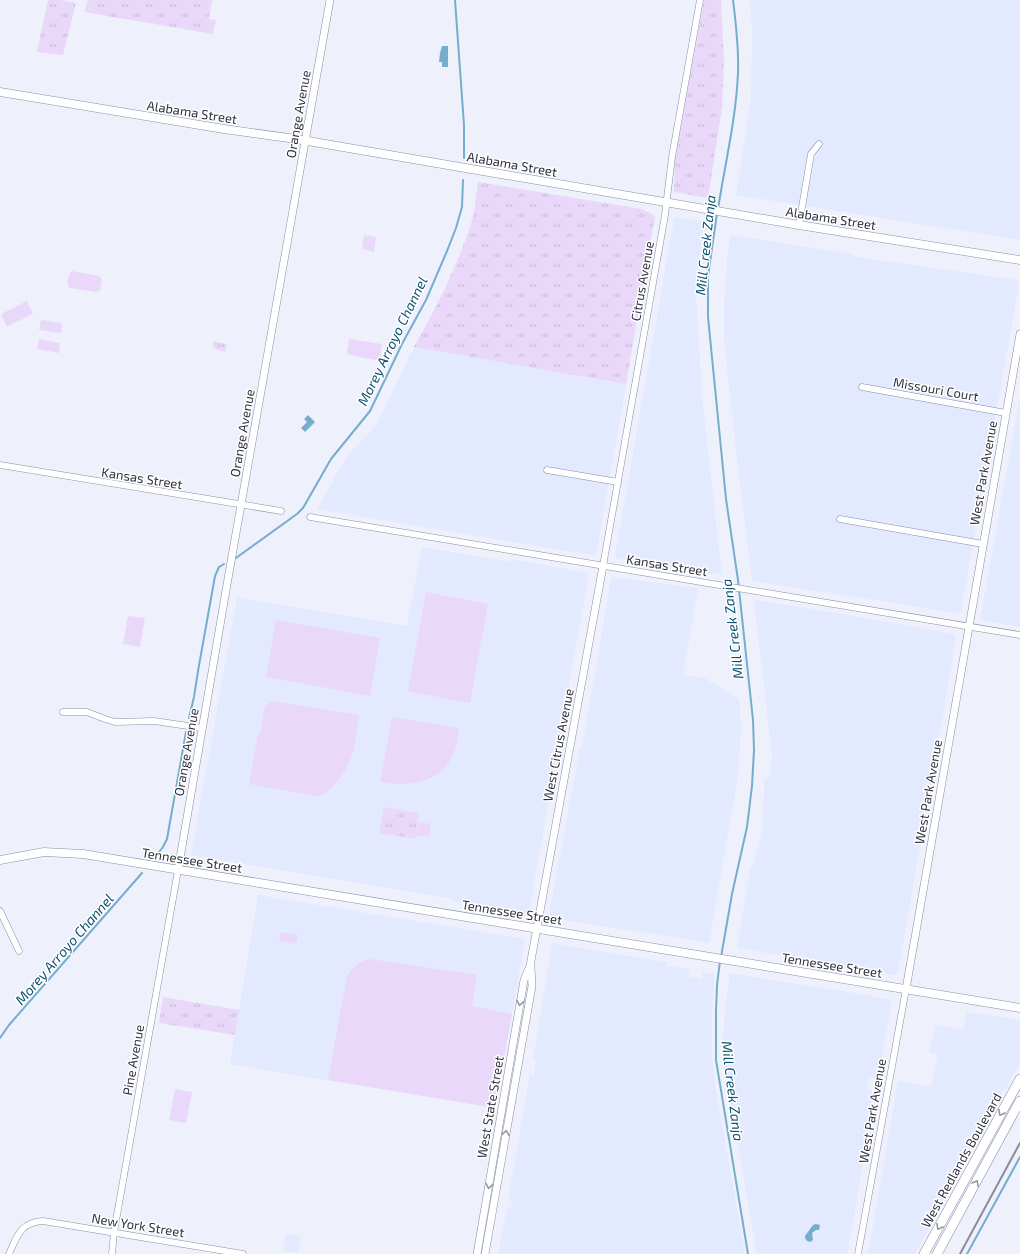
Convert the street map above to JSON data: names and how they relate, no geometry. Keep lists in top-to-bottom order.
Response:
{
  "streets": {
    "main road": ["Alabama Street", "Tennessee Street", "West Redlands Boulevard"],
    "street": [
      "Orange Avenue",
      "Citrus Avenue",
      "Missouri Court",
      "West Park Avenue",
      "Kansas Street",
      "West Citrus Avenue",
      "Pine Avenue",
      "West State Street",
      "New York Street"
    ]
  },
  "crossings": [
    ["Alabama Street", "Orange Avenue"],
    ["Alabama Street", "Citrus Avenue"],
    ["Orange Avenue", "Kansas Street"],
    ["Orange Avenue", "Tennessee Street"],
    ["Orange Avenue", "Pine Avenue"],
    ["Citrus Avenue", "Kansas Street"],
    ["Citrus Avenue", "West Citrus Avenue"],
    ["Missouri Court", "West Park Avenue"],
    ["West Park Avenue", "Kansas Street"],
    ["West Park Avenue", "Tennessee Street"],
    ["Kansas Street", "West Citrus Avenue"],
    ["West Citrus Avenue", "Tennessee Street"],
    ["West Citrus Avenue", "West State Street"],
    ["Tennessee Street", "Pine Avenue"],
    ["Tennessee Street", "West State Street"],
    ["Pine Avenue", "New York Street"]
  ],
  "water": ["Mill Creek Zanja", "Morey Arroyo Channel"]
}
